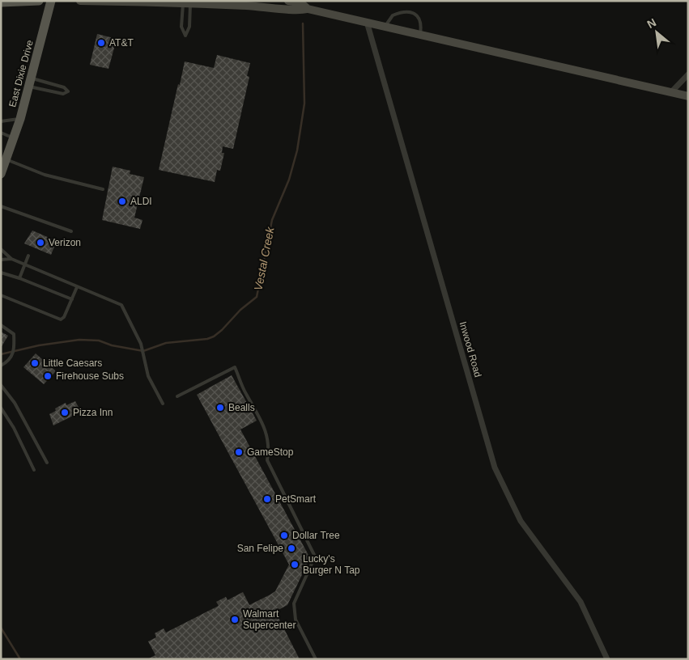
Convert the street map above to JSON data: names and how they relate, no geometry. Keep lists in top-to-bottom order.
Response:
{
  "streets": {
    "main road": ["East Dixie Drive"],
    "street": ["Inwood Road"]
  },
  "water": ["Vestal Creek"],
  "places": [
    "AT&T",
    "ALDI",
    "Verizon",
    "Little Caesars",
    "Firehouse Subs",
    "Bealls",
    "Pizza Inn",
    "GameStop",
    "PetSmart",
    "Dollar Tree",
    "San Felipe",
    "Lucky's Burger N Tap",
    "Walmart Supercenter"
  ],
  "north": "top left"
}
